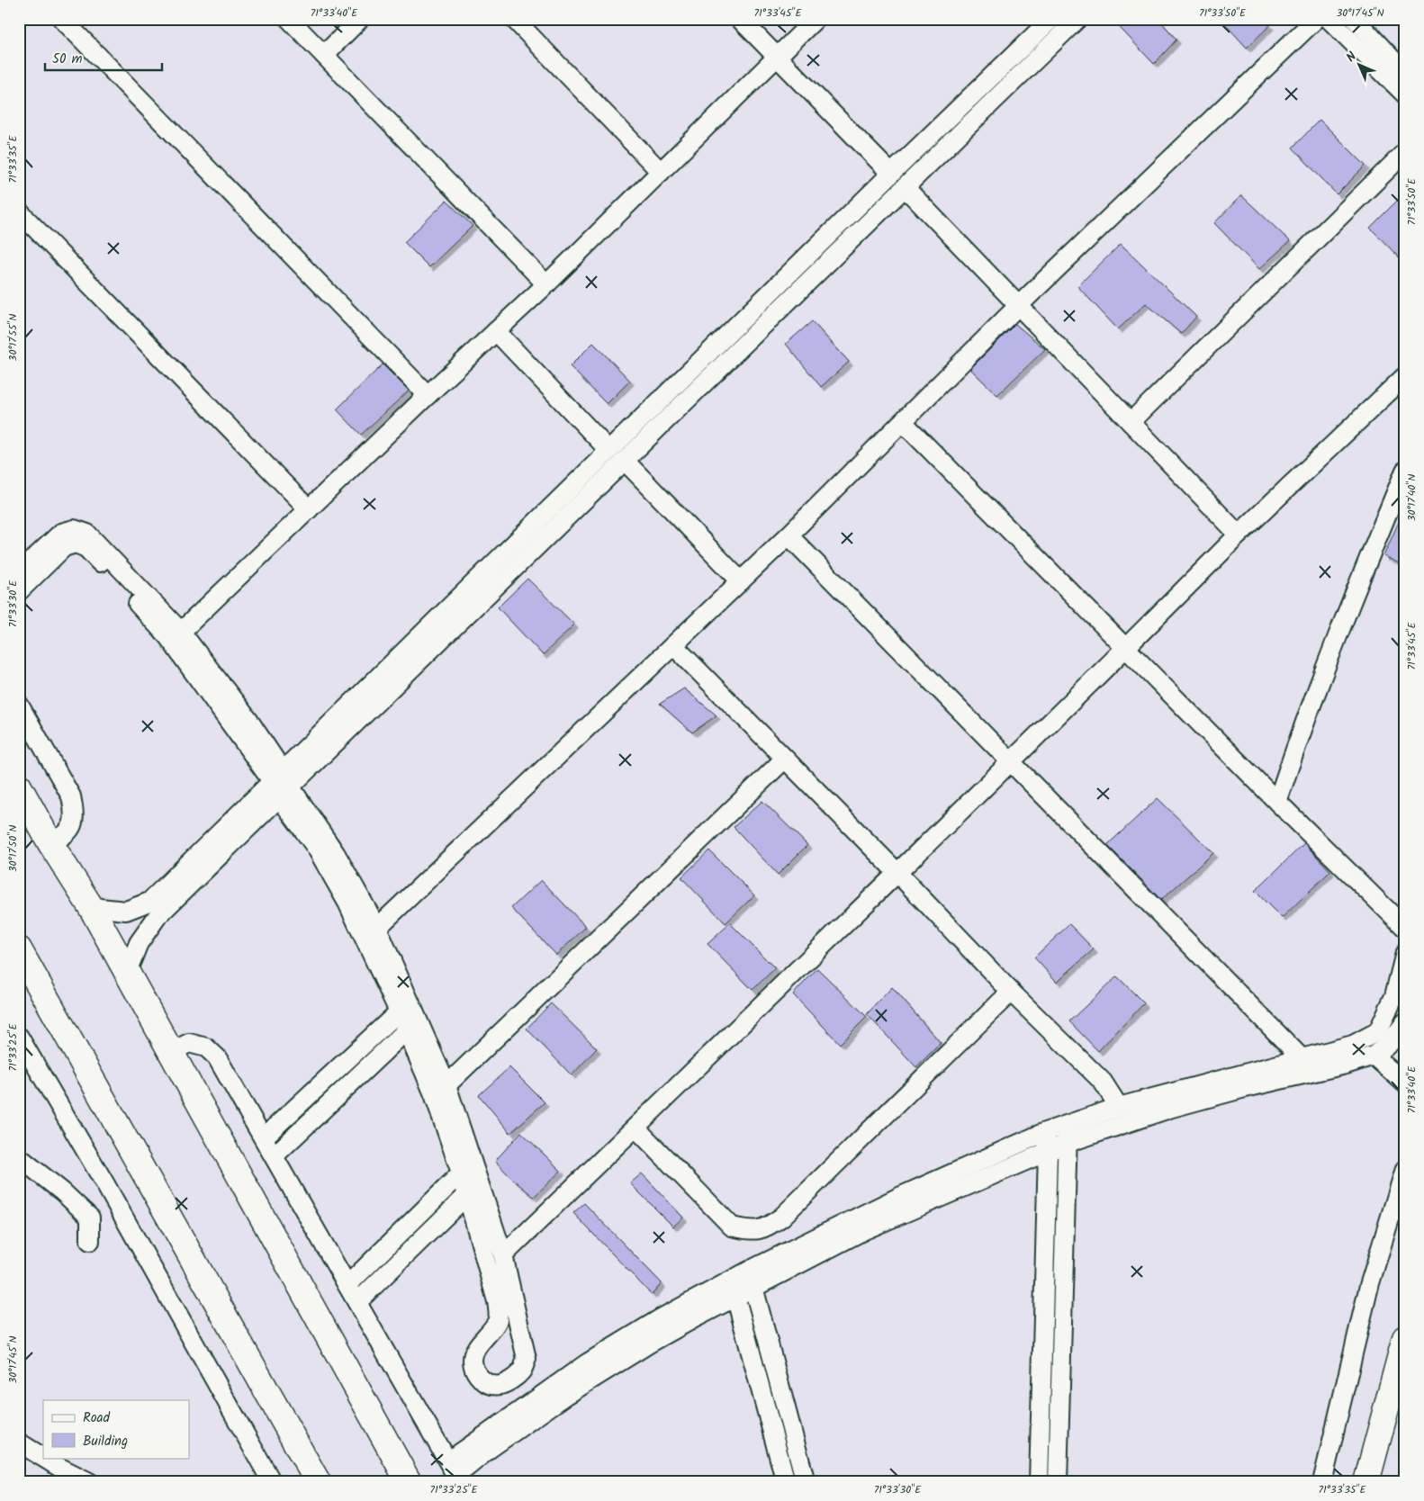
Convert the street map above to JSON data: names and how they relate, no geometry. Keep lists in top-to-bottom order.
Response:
{
  "legend": ["Road", "Building"],
  "scale_bar": "50 m",
  "north": "top left",
  "coordinates": [
    "71°33'40\"E",
    "71°33'45\"E",
    "71°33'50\"E",
    "30°17'45\"N",
    "71°33'35\"E",
    "30°17'55\"N",
    "30°17'40\"N",
    "71°33'30\"E",
    "30°17'50\"N",
    "71°33'25\"E"
  ]
}
